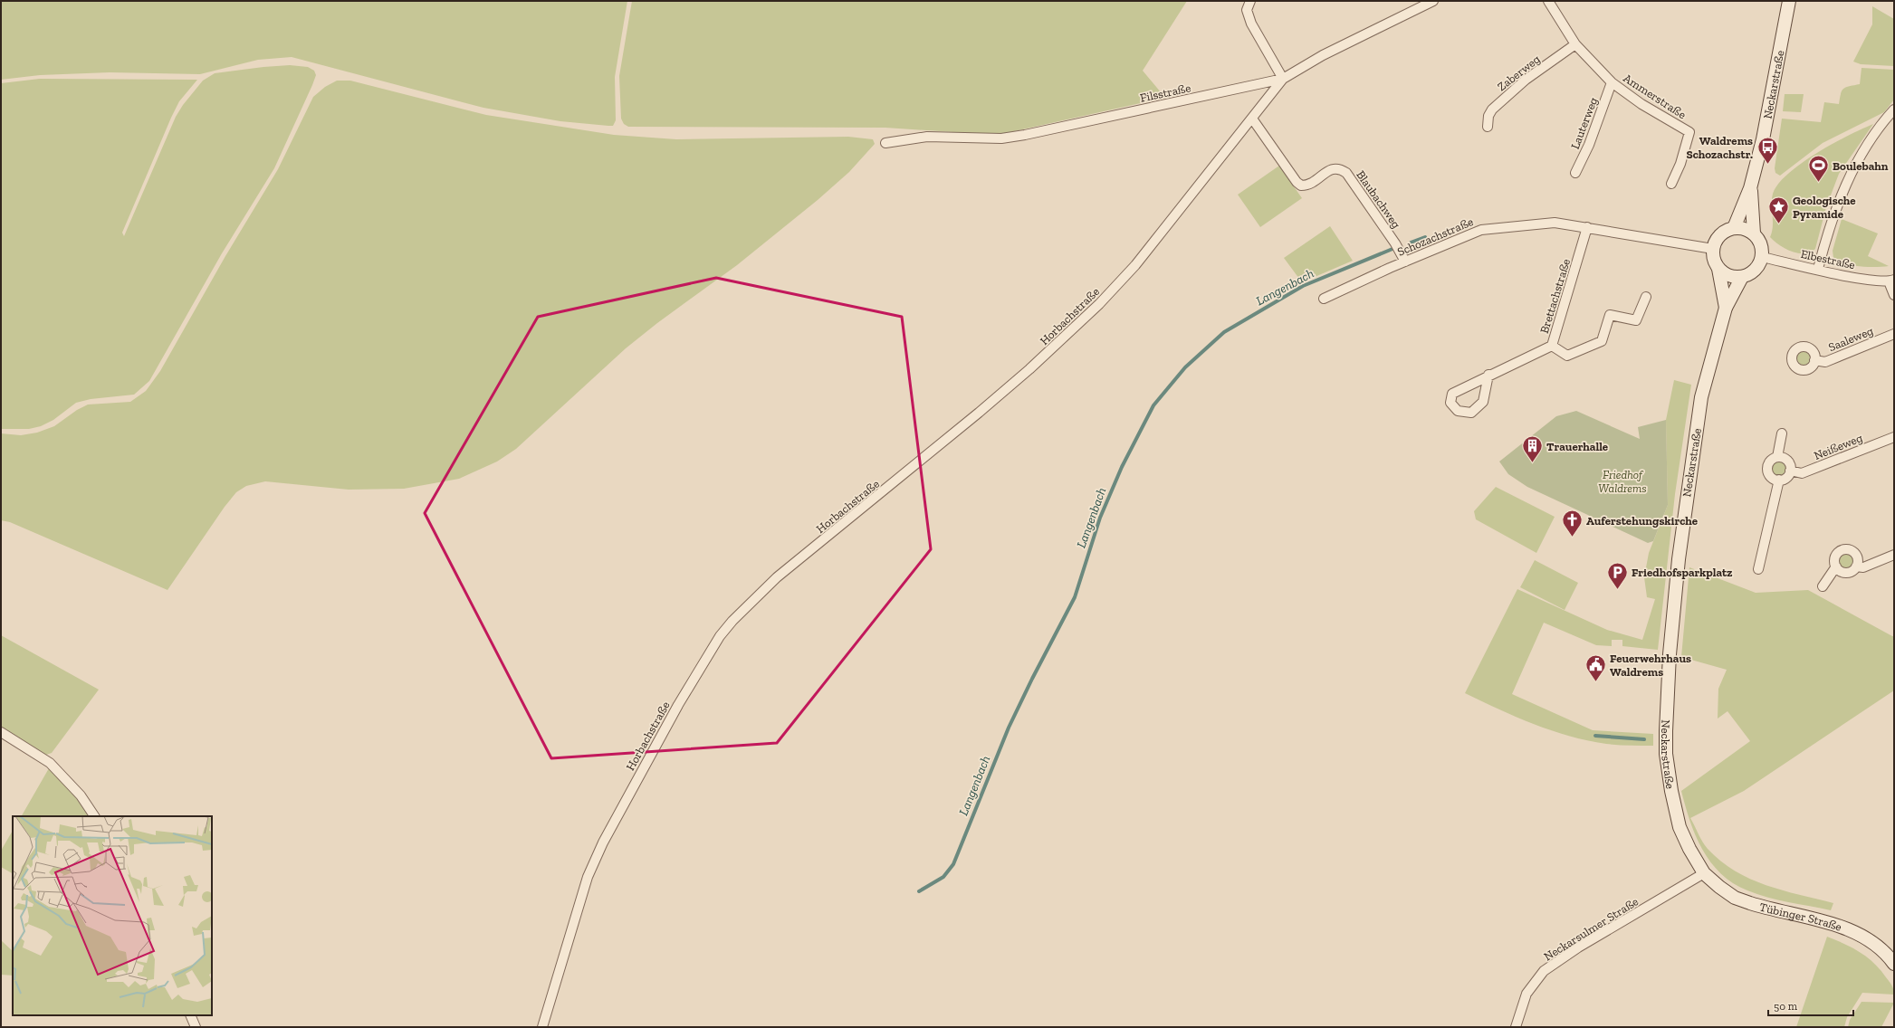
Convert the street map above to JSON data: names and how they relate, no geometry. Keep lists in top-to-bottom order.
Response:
{
  "streets": {
    "street": [
      "Zaberweg",
      "Neckarstraße",
      "Filsstraße",
      "Ammerstraße",
      "Lauterweg",
      "Blaubachweg",
      "Schozachstraße",
      "Elbestraße",
      "Brettachstraße",
      "Horbachstraße",
      "Saaleweg",
      "Neißeweg",
      "Tübinger Straße",
      "Neckarsulmer Straße"
    ]
  },
  "crossings": [
    ["Zaberweg", "Ammerstraße"],
    ["Neckarstraße", "Schozachstraße"],
    ["Neckarstraße", "Elbestraße"],
    ["Neckarstraße", "Tübinger Straße"],
    ["Neckarstraße", "Neckarsulmer Straße"],
    ["Filsstraße", "Horbachstraße"],
    ["Ammerstraße", "Lauterweg"],
    ["Blaubachweg", "Schozachstraße"],
    ["Blaubachweg", "Horbachstraße"],
    ["Schozachstraße", "Elbestraße"],
    ["Schozachstraße", "Brettachstraße"],
    ["Tübinger Straße", "Neckarsulmer Straße"]
  ],
  "water": ["Langenbach"],
  "parks": ["Friedhof Waldrems"],
  "places": {
    "bus stop": ["Waldrems Schozachstr."],
    "sports": ["Boulebahn"],
    "place": ["Geologische Pyramide"],
    "building": ["Trauerhalle"],
    "church": ["Auferstehungskirche"],
    "parking": ["Friedhofsparkplatz"],
    "public building": ["Feuerwehrhaus Waldrems"]
  },
  "scale_bar": "50 m"
}
